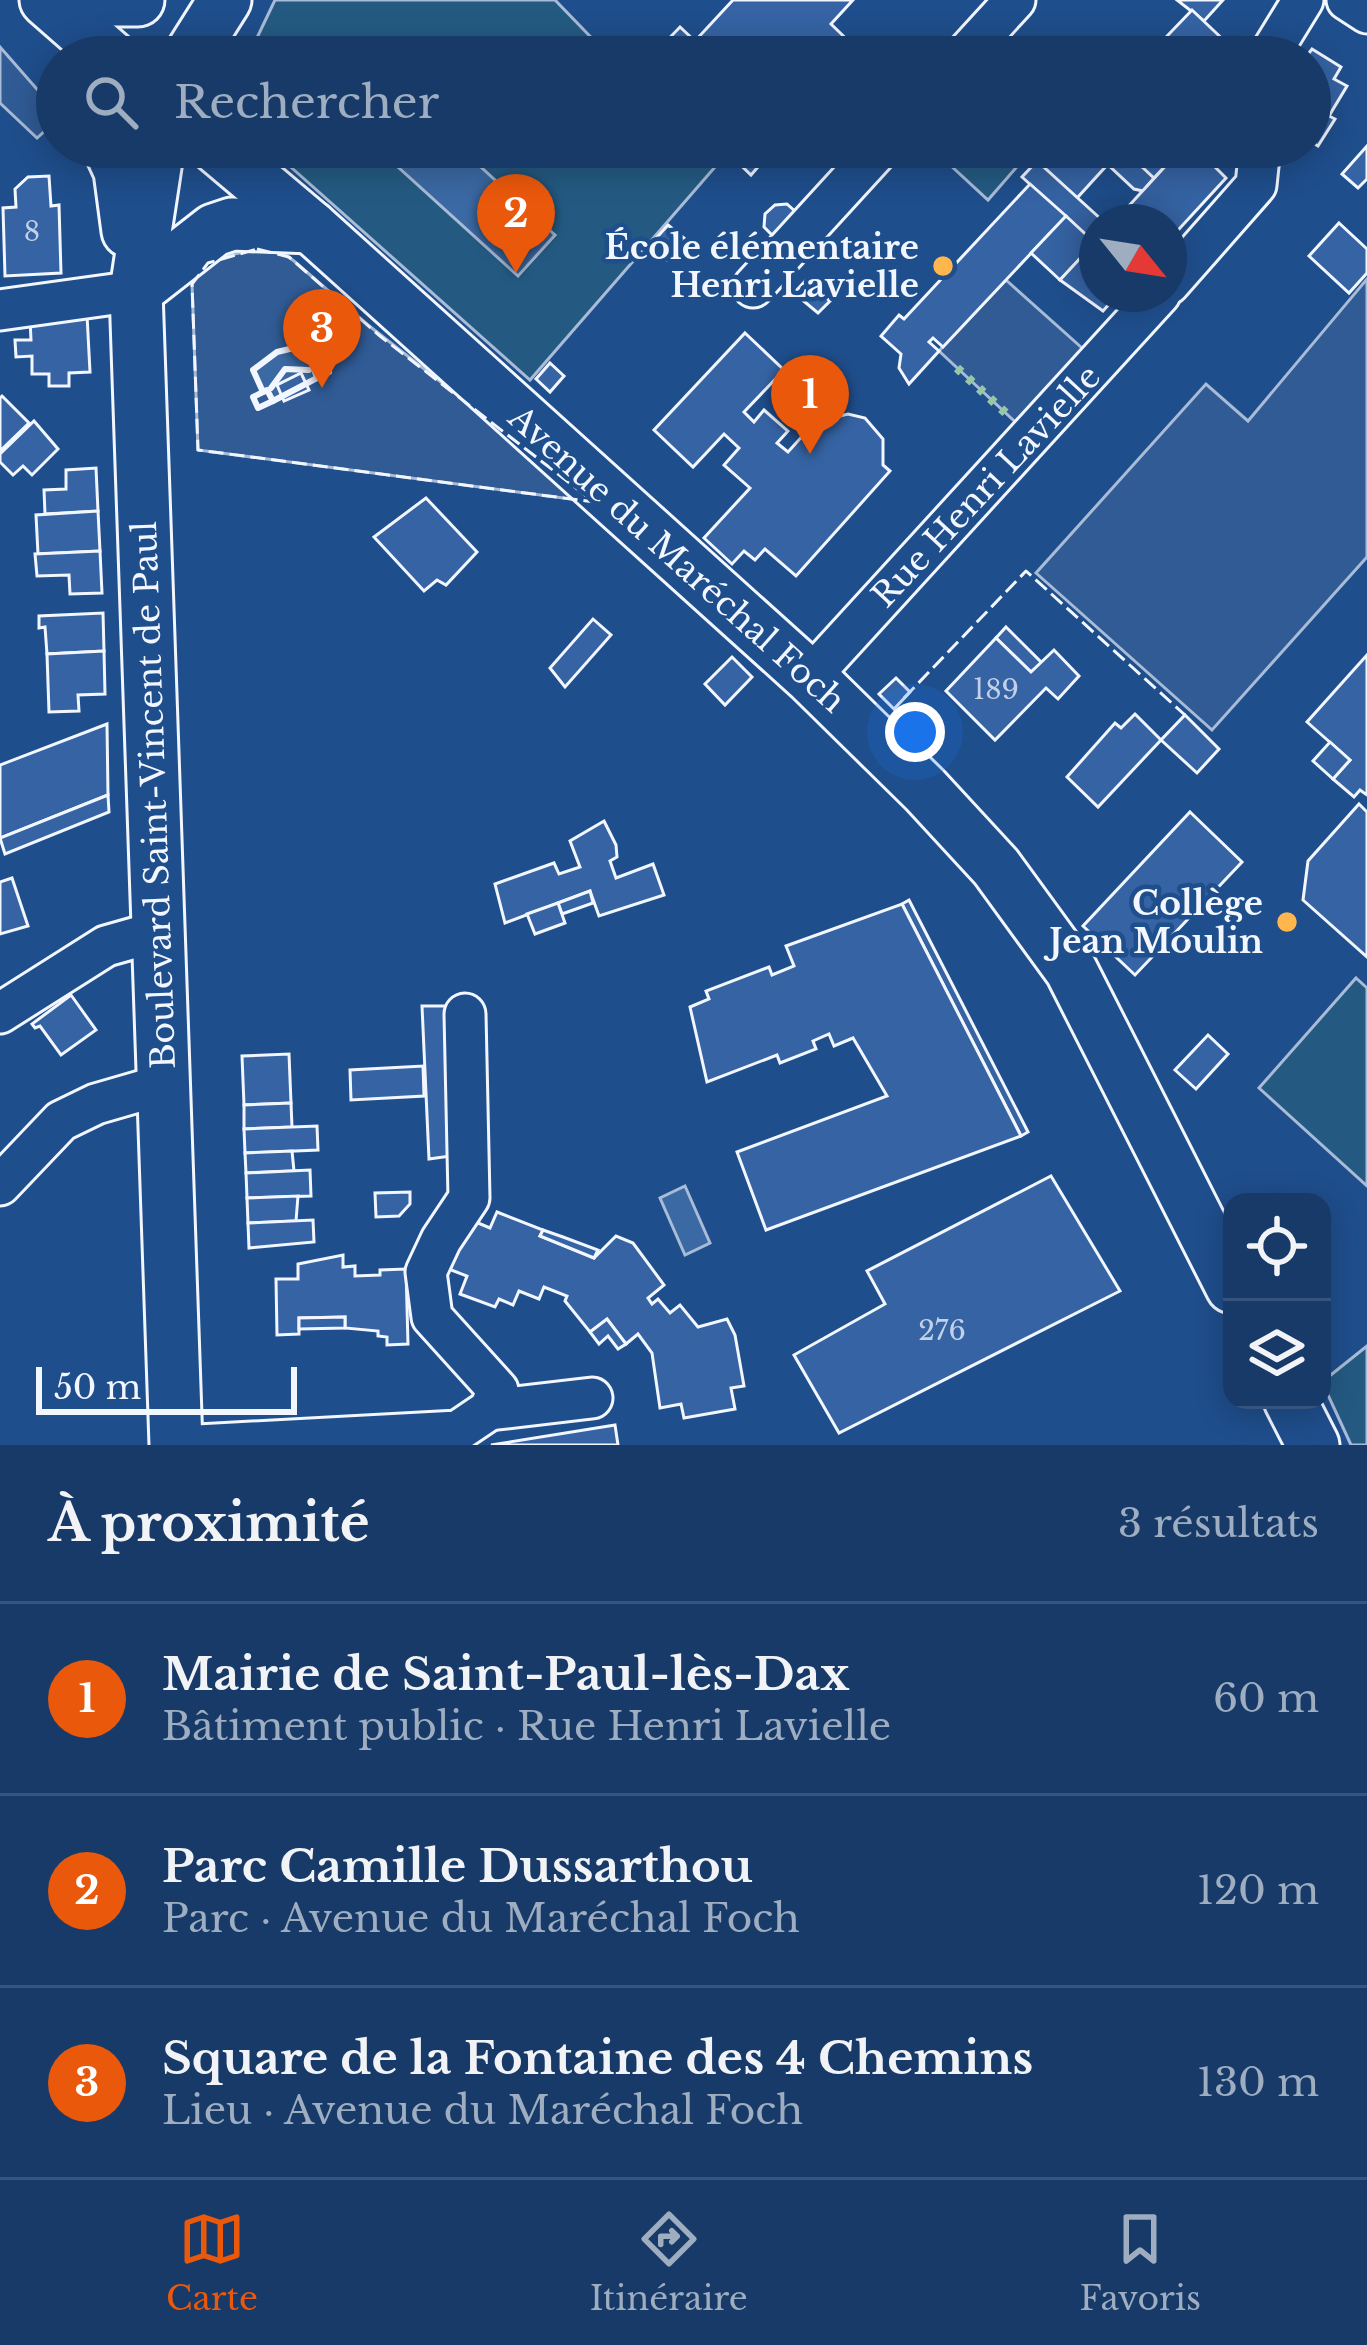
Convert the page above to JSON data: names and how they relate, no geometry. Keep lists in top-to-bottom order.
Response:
{
  "streets": {
    "main road": ["Avenue du Maréchal Foch", "Boulevard Saint-Vincent de Paul"],
    "street": ["Rue Henri Lavielle"]
  },
  "crossings": [
    ["Rue Henri Lavielle", "Avenue du Maréchal Foch"]
  ],
  "places": ["École élémentaire Henri Lavielle", "Collège Jean Moulin"],
  "house_numbers": ["8", "189", "276"],
  "scale_bar": "50 m",
  "north": "bottom right",
  "page": {
    "search": "Rechercher",
    "pins": ["2", "3", "1"],
    "scale": "50 m",
    "heading": ["À proximité", "3 résultats"],
    "list": [
      {
        "mark": "1",
        "name": "Mairie de Saint-Paul-lès-Dax",
        "note": "Bâtiment public · Rue Henri Lavielle",
        "value": "60 m"
      },
      {
        "mark": "2",
        "name": "Parc Camille Dussarthou",
        "note": "Parc · Avenue du Maréchal Foch",
        "value": "120 m"
      },
      {
        "mark": "3",
        "name": "Square de la Fontaine des 4 Chemins",
        "note": "Lieu · Avenue du Maréchal Foch",
        "value": "130 m"
      }
    ],
    "nav": ["Carte", "Itinéraire", "Favoris"]
  }
}
